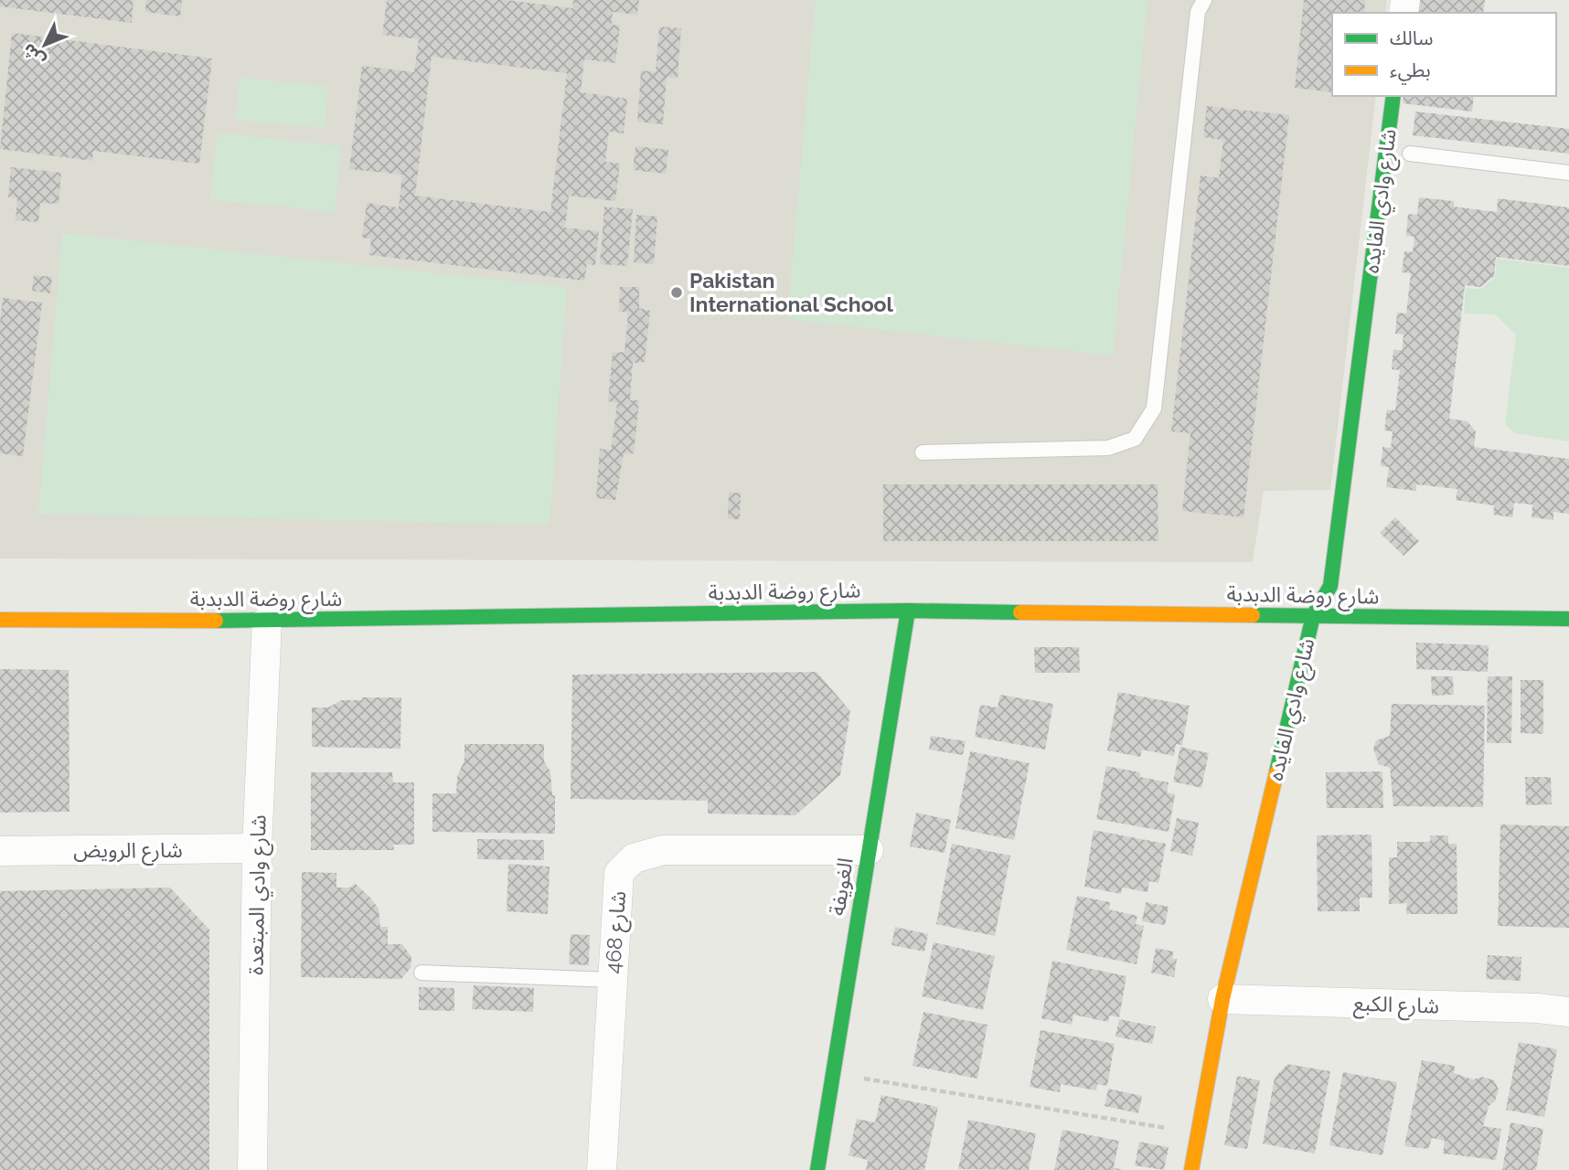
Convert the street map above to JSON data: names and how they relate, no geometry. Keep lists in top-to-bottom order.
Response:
{
  "streets": {
    "street": [
      "شارع وادي الفايده",
      "شارع روضة الدبدبة",
      "شارع الرويض",
      "الغويفة",
      "شارع وادي المبتعدة",
      "شارع 468",
      "شارع الكبع"
    ]
  },
  "crossings": [
    ["شارع وادي الفايده", "شارع روضة الدبدبة"],
    ["شارع وادي الفايده", "شارع الكبع"],
    ["شارع روضة الدبدبة", "الغويفة"],
    ["شارع روضة الدبدبة", "شارع وادي المبتعدة"],
    ["شارع الرويض", "شارع وادي المبتعدة"],
    ["الغويفة", "شارع 468"]
  ],
  "places": ["Pakistan International School"],
  "legend": ["سالك", "بطيء"],
  "north": "bottom left"
}
